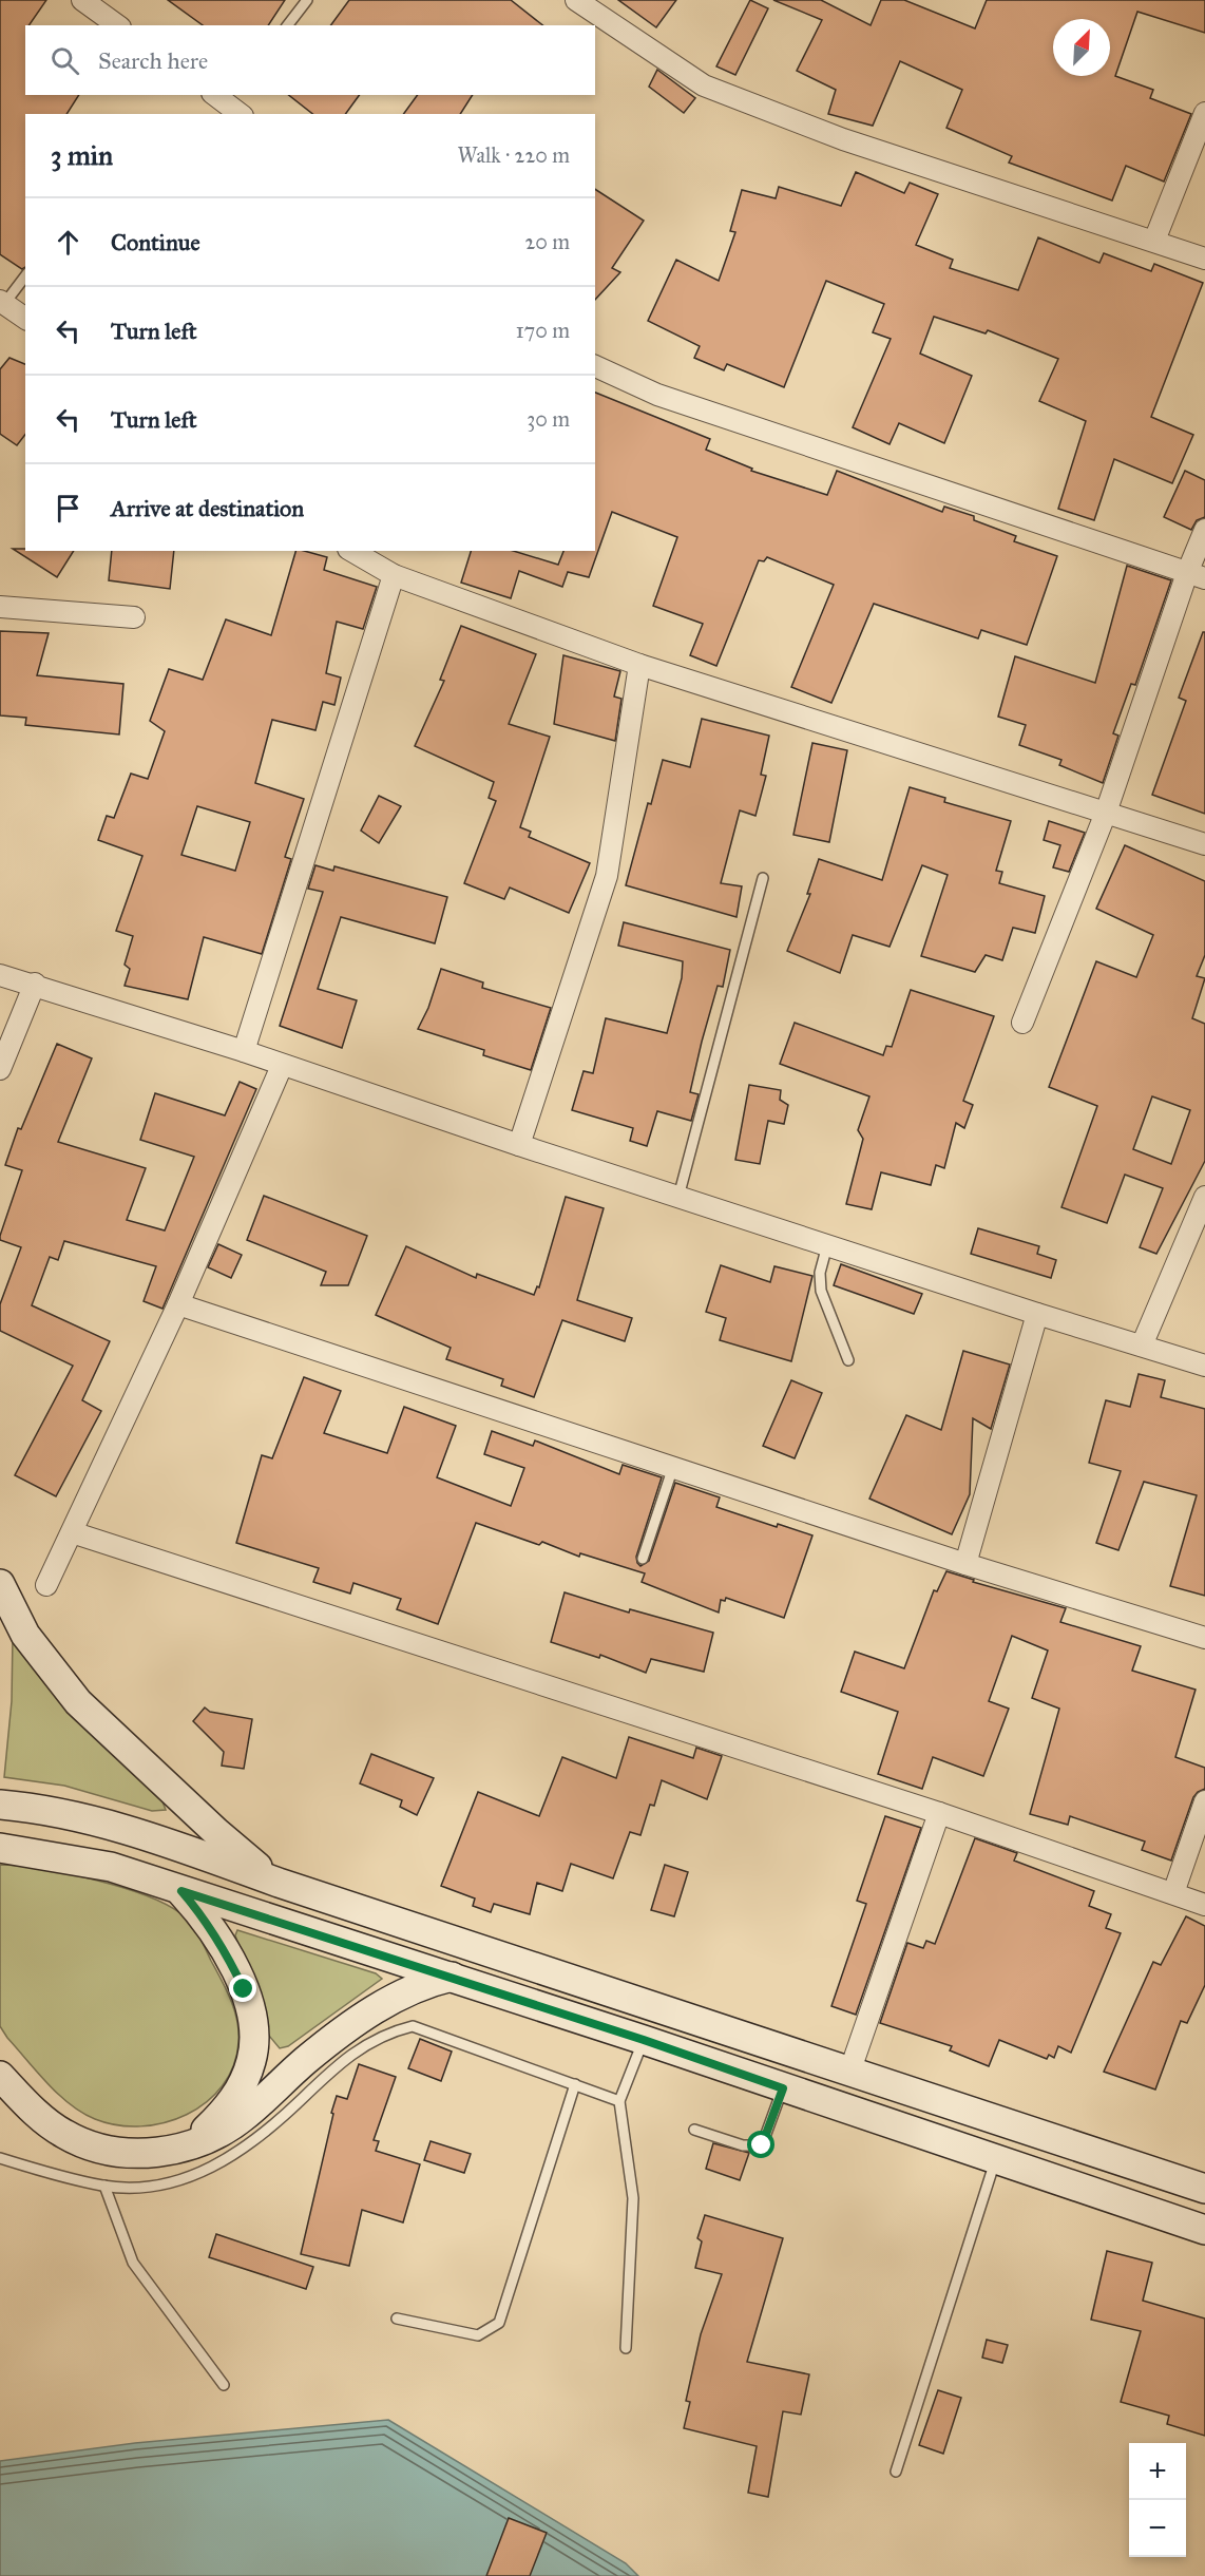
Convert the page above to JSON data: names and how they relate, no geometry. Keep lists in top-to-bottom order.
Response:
{
  "north": "top right",
  "page": {
    "search": "Search here",
    "heading": ["3 min", "Walk · 220 m"],
    "list": [
      ["Continue", "20 m"],
      ["Turn left", "170 m"],
      ["Turn left", "30 m"],
      "Arrive at destination"
    ],
    "map_buttons": ["+", "−"]
  }
}
